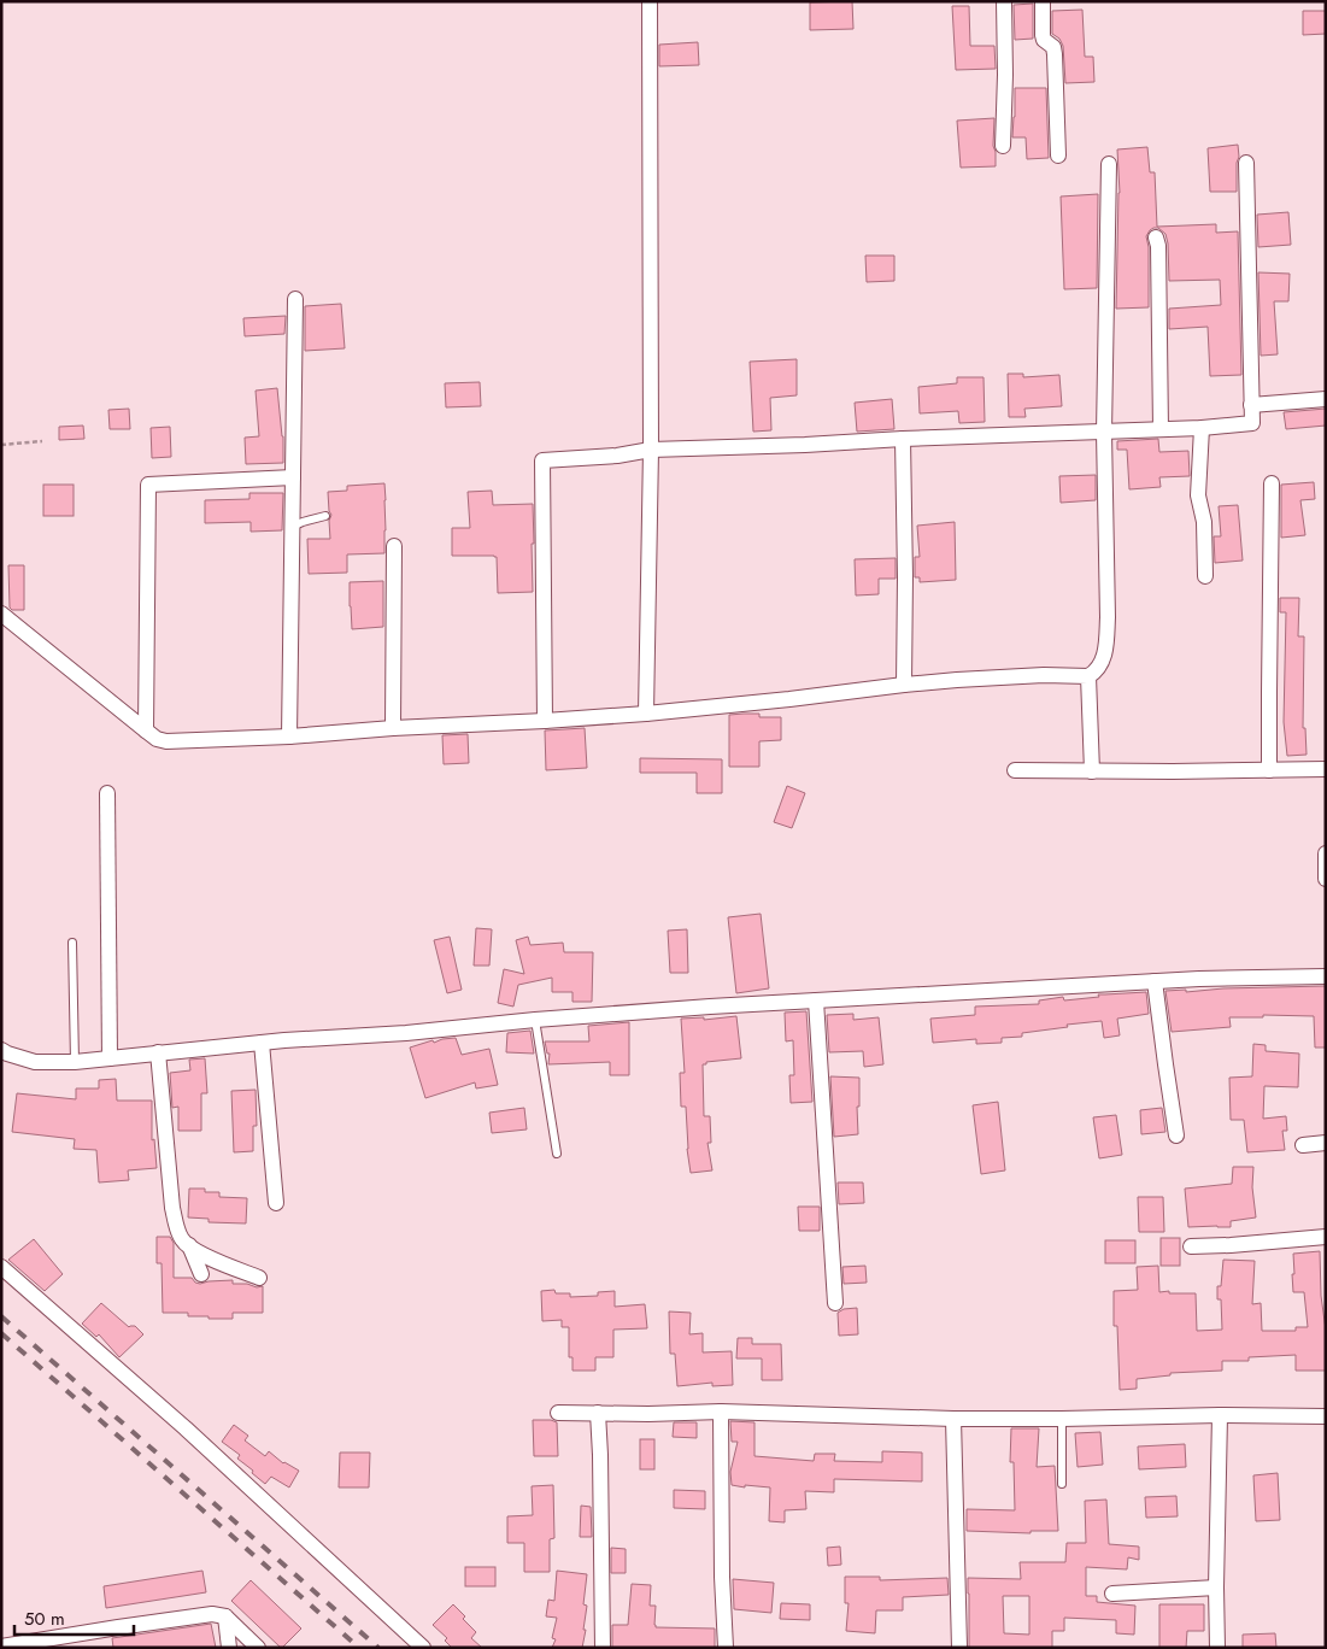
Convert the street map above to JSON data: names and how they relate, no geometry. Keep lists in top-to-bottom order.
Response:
{
  "scale_bar": "50 m"
}
